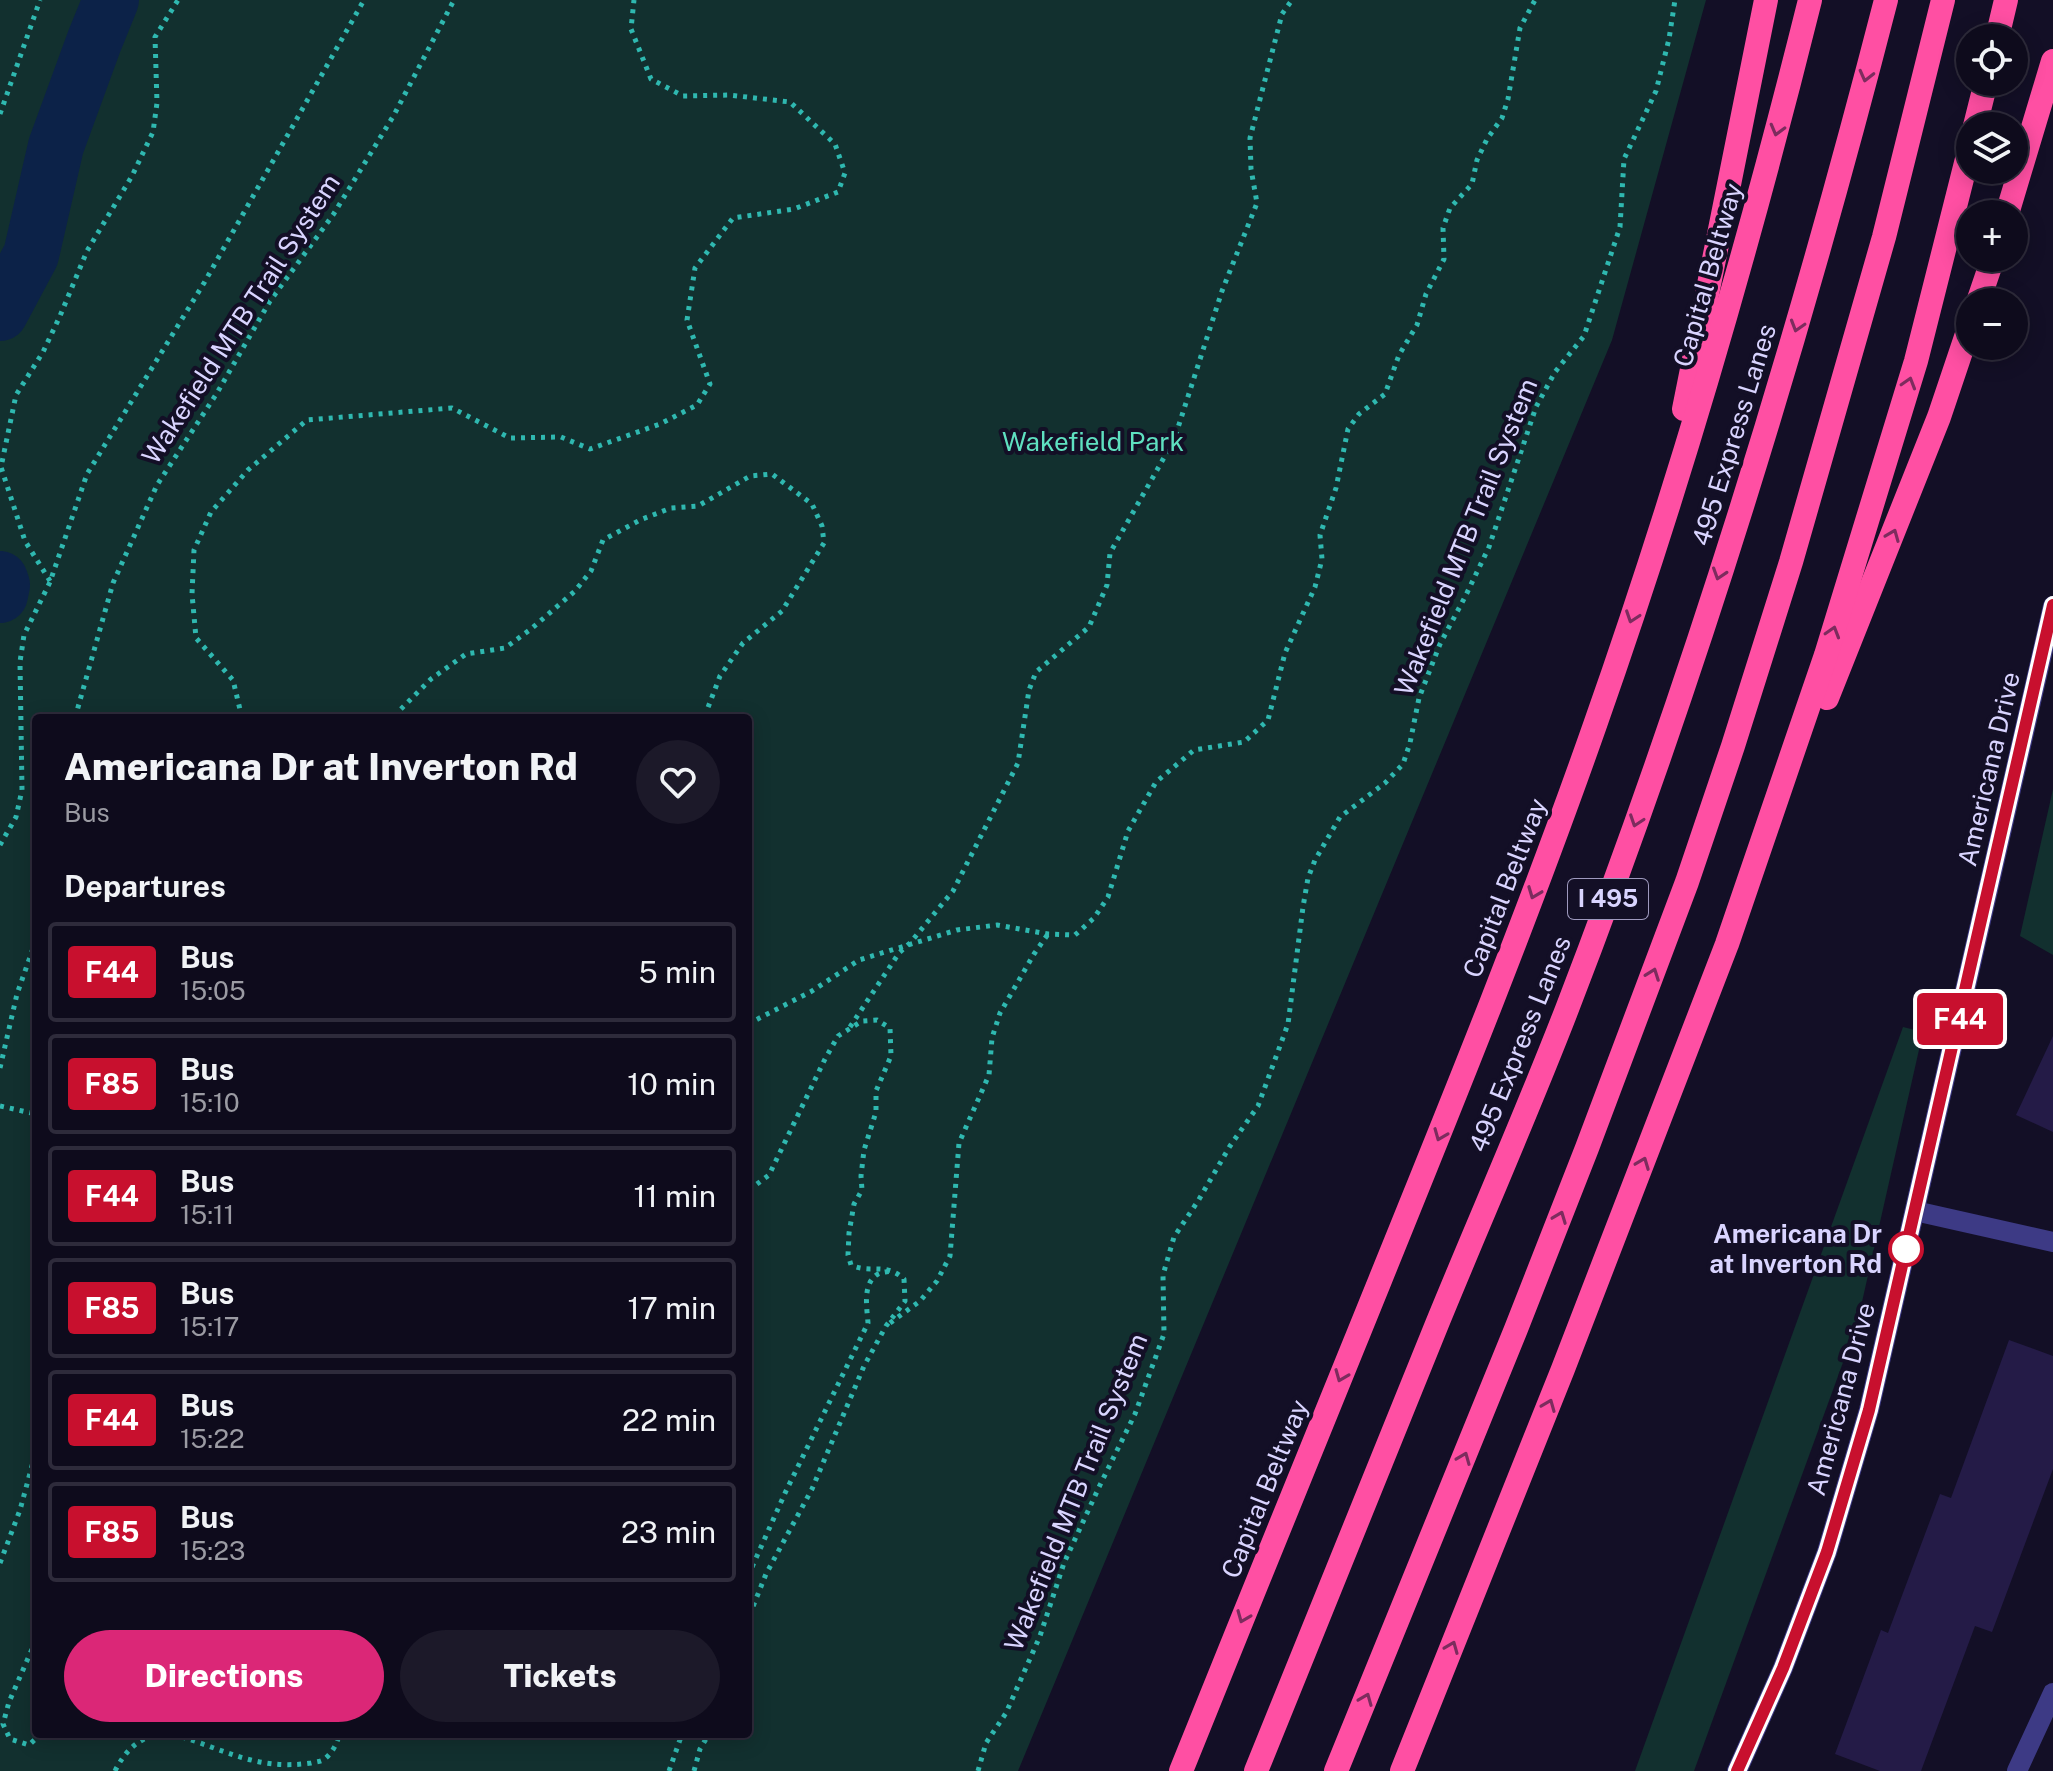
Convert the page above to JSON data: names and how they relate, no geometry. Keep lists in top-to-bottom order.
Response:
{
  "streets": {
    "highway": ["Capital Beltway", "495 Express Lanes", "I 495"],
    "street": ["Americana Drive"],
    "path": ["Wakefield MTB Trail System"]
  },
  "parks": ["Wakefield Park"],
  "places": ["Americana Dr at Inverton Rd"],
  "lines": ["bus line F44"],
  "page": {
    "on_map": "F44",
    "map_buttons": ["+", "−"],
    "heading": [
      ["Americana Dr at Inverton Rd", "Bus"],
      "Departures"
    ],
    "list": [
      {
        "mark": "F44",
        "name": "Bus",
        "note": "15:05",
        "value": "5 min"
      },
      {
        "mark": "F85",
        "name": "Bus",
        "note": "15:10",
        "value": "10 min"
      },
      {
        "mark": "F44",
        "name": "Bus",
        "note": "15:11",
        "value": "11 min"
      },
      {
        "mark": "F85",
        "name": "Bus",
        "note": "15:17",
        "value": "17 min"
      },
      {
        "mark": "F44",
        "name": "Bus",
        "note": "15:22",
        "value": "22 min"
      },
      {
        "mark": "F85",
        "name": "Bus",
        "note": "15:23",
        "value": "23 min"
      }
    ],
    "buttons": ["Directions", "Tickets"]
  }
}
